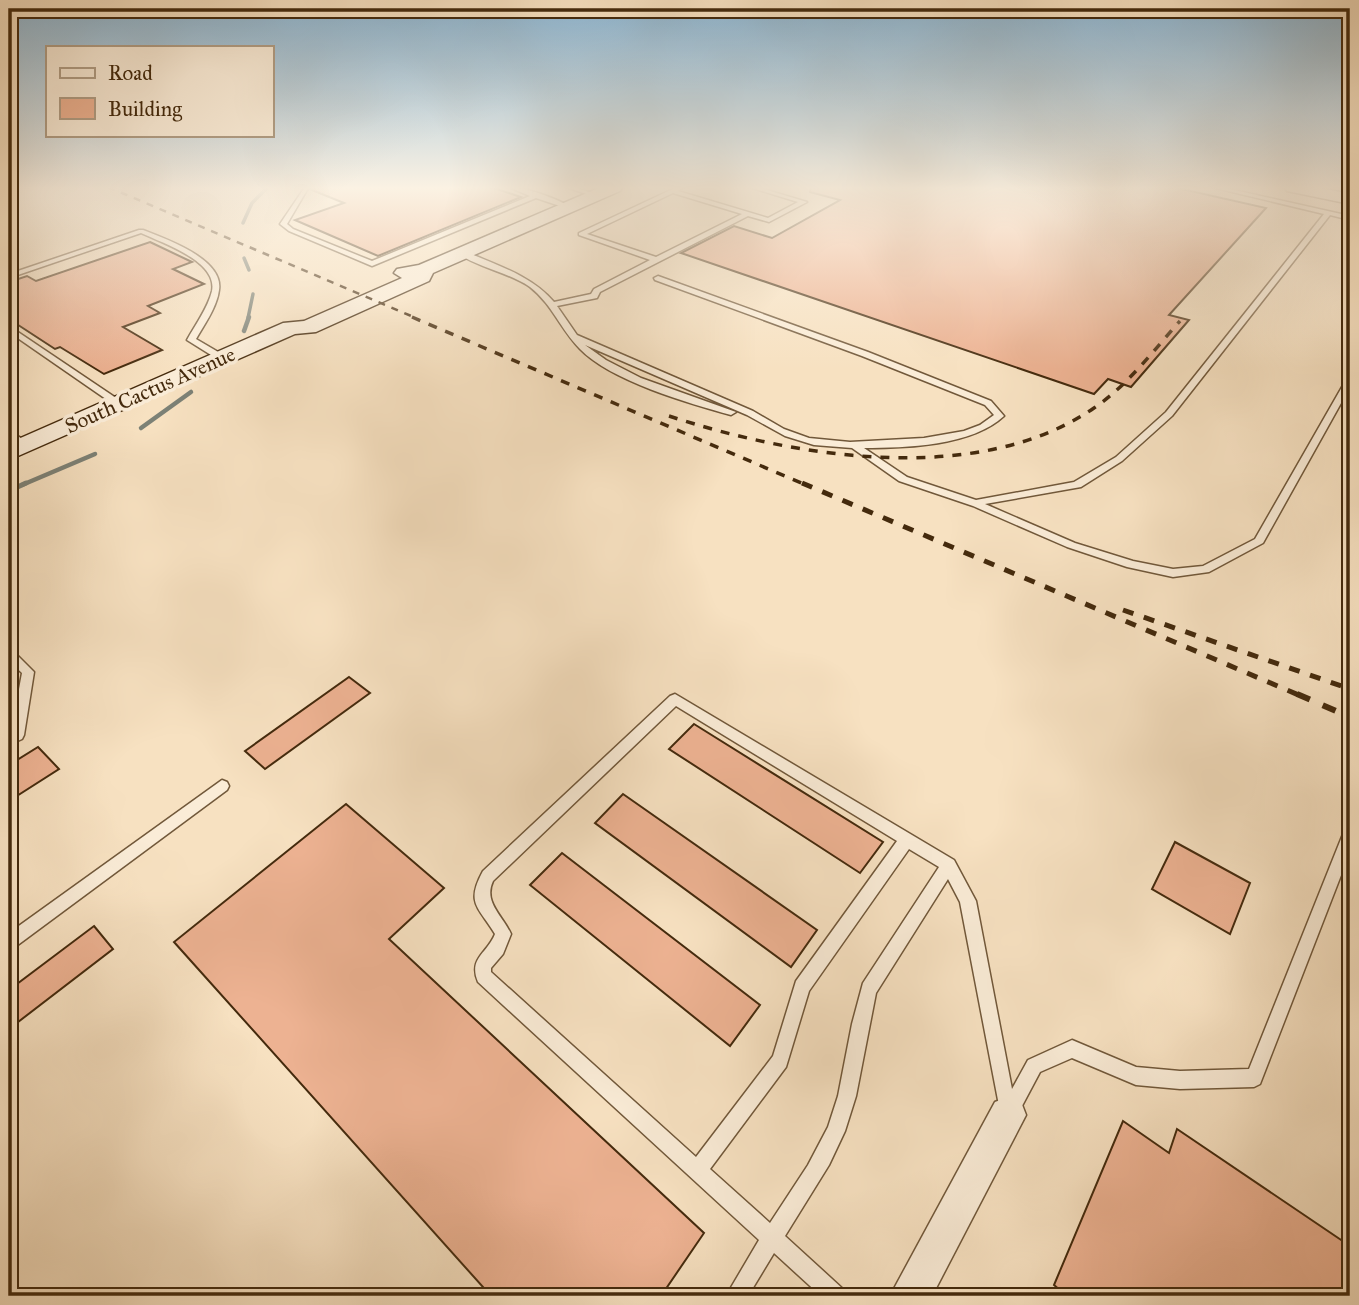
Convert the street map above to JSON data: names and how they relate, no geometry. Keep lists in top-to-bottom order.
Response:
{
  "streets": {
    "main road": ["South Cactus Avenue"]
  },
  "legend": ["Road", "Building"]
}
